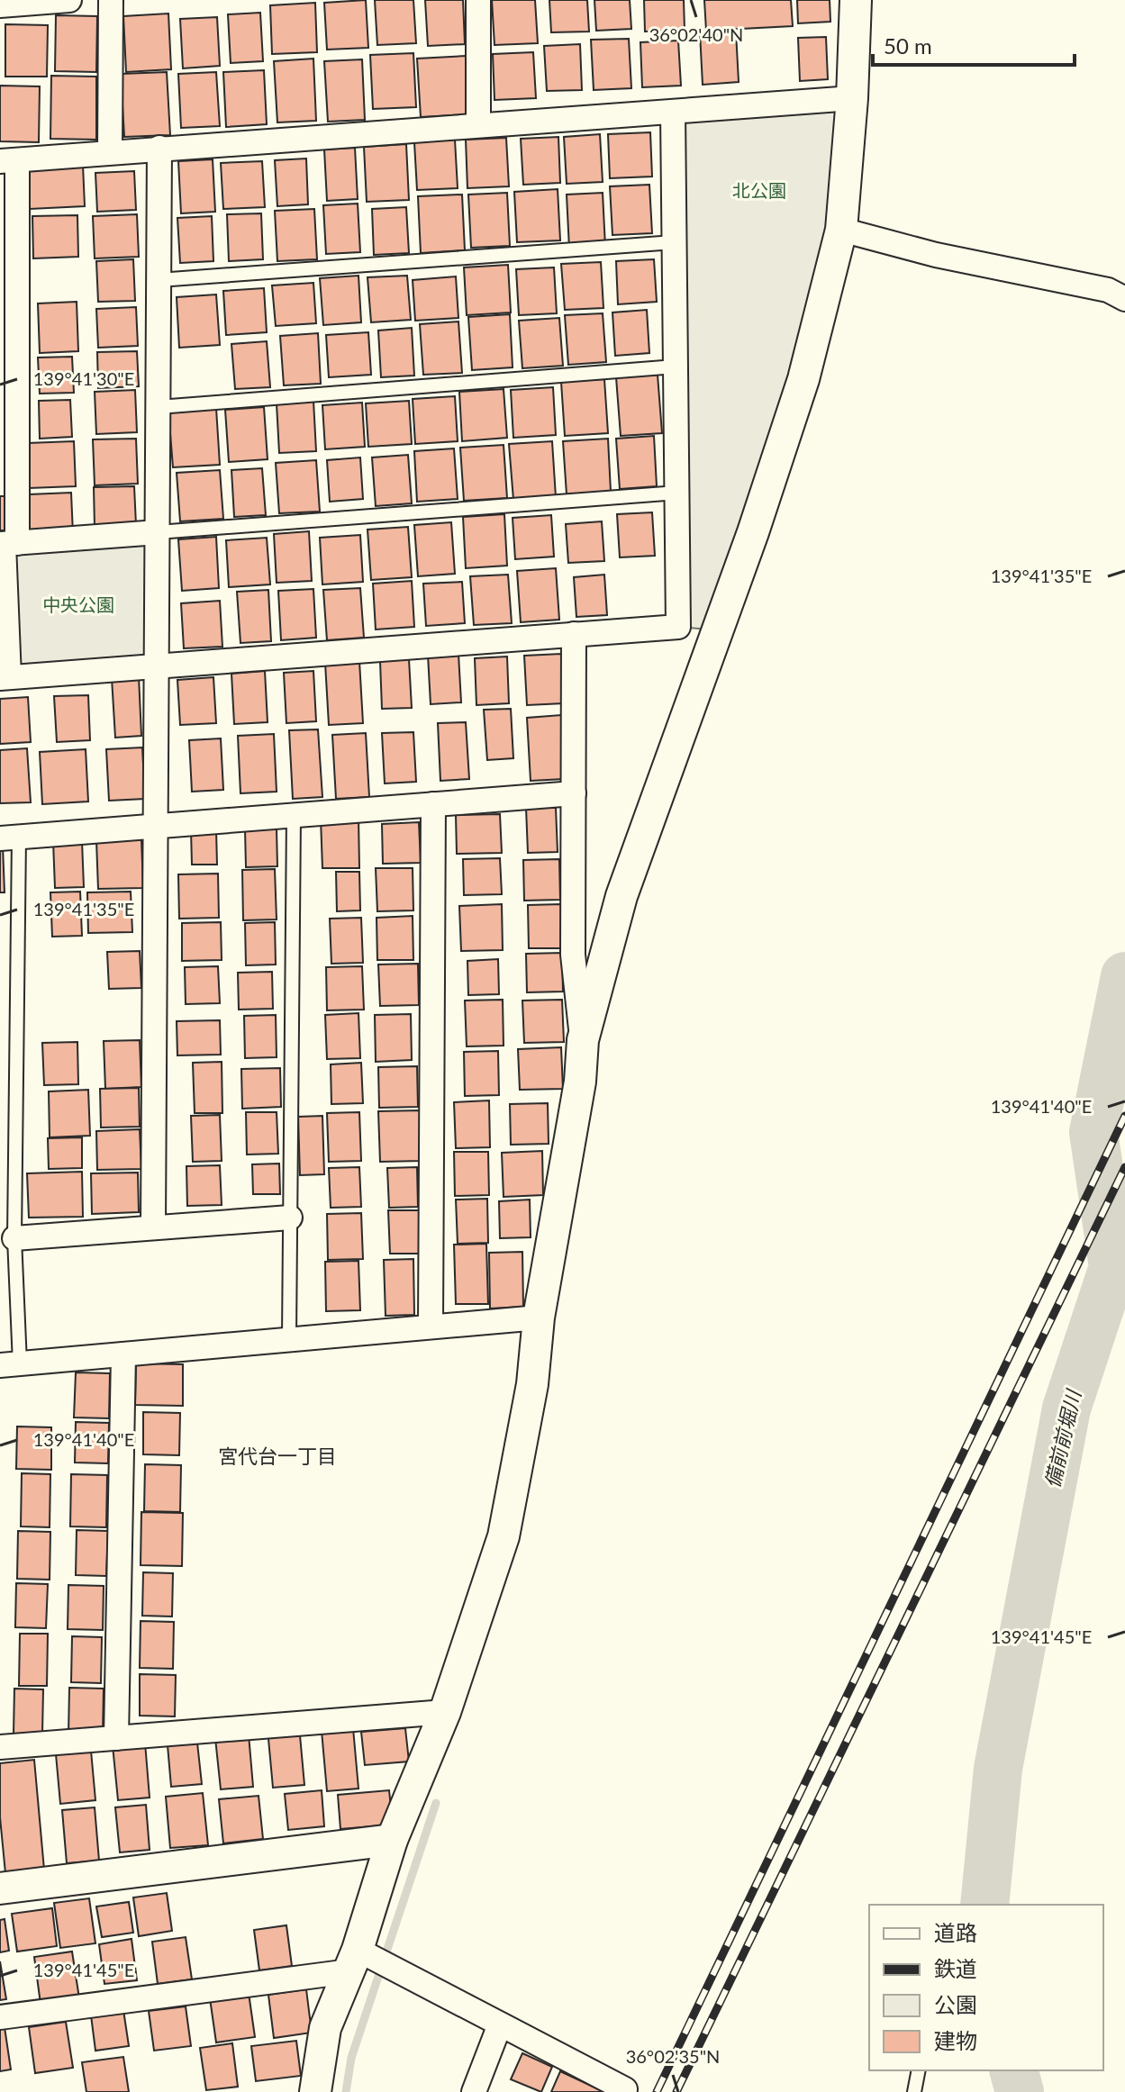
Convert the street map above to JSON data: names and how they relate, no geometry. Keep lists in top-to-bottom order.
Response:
{
  "districts": ["宮代台一丁目"],
  "water": ["備前前堀川"],
  "parks": ["北公園", "中央公園"],
  "legend": [
    "道路",
    "鉄道",
    "公園",
    "建物"
  ],
  "scale_bar": "50 m",
  "coordinates": [
    "36°02'40\"N",
    "139°41'30\"E",
    "139°41'35\"E",
    "139°41'40\"E",
    "139°41'45\"E",
    "36°02'35\"N"
  ]
}
